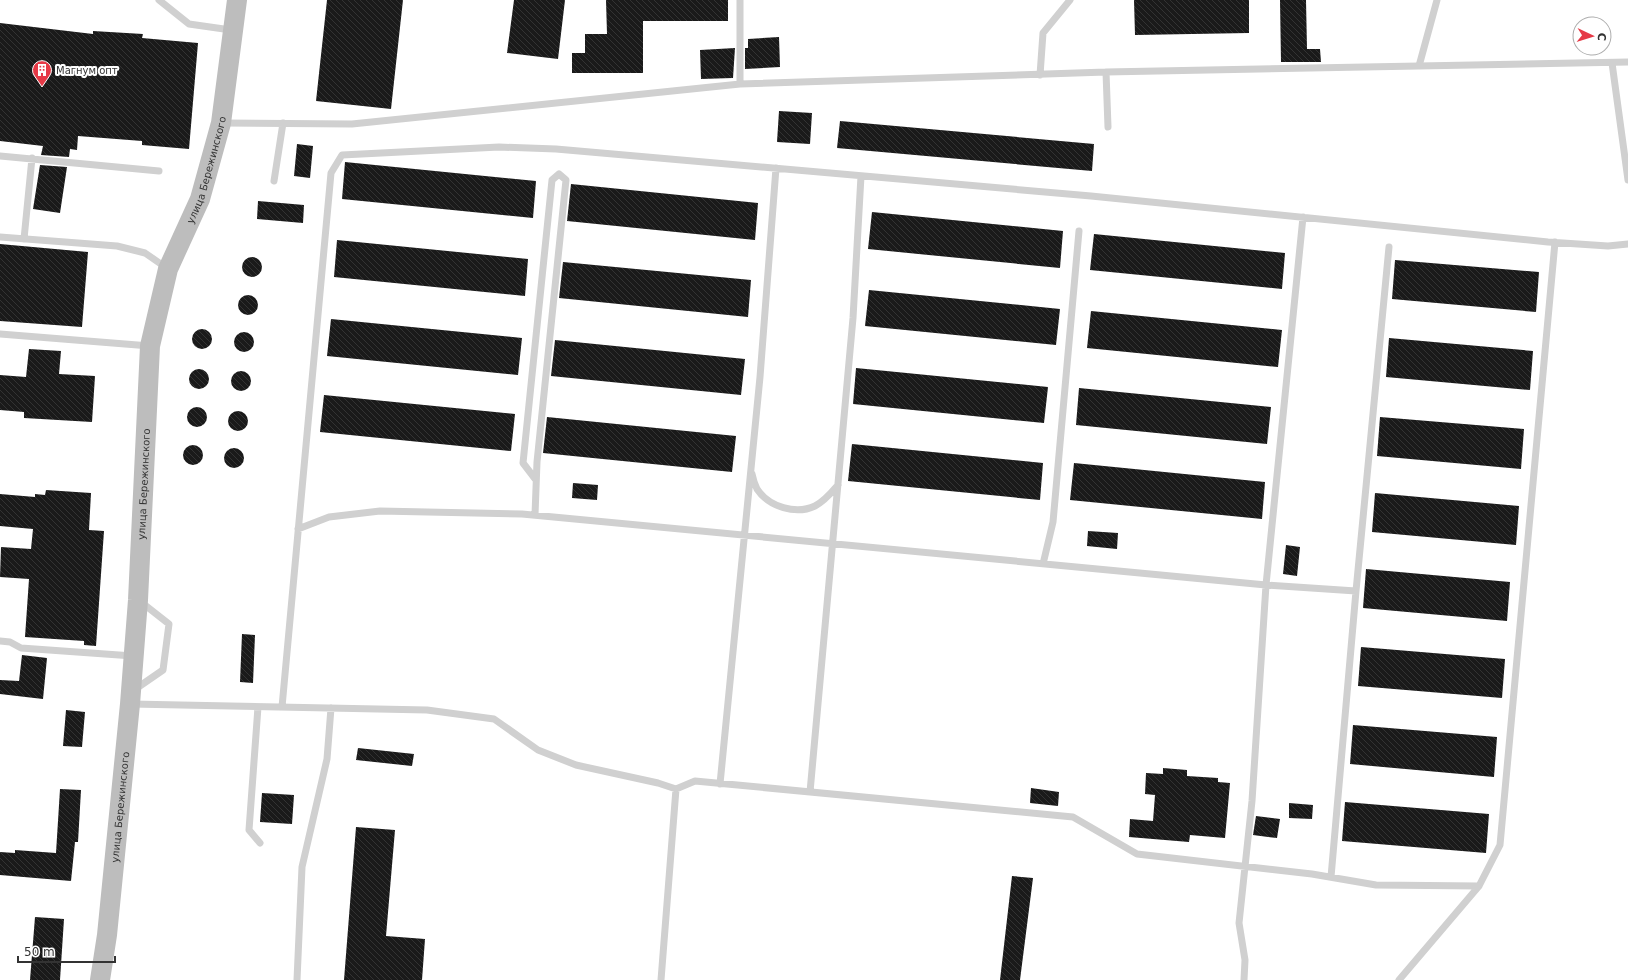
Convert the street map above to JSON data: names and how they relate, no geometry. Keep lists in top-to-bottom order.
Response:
{
  "streets": {
    "main road": ["улица Бережинского"]
  },
  "places": {
    "building": ["Магнум опт"]
  },
  "scale_bar": "50 m",
  "north": "right"
}
